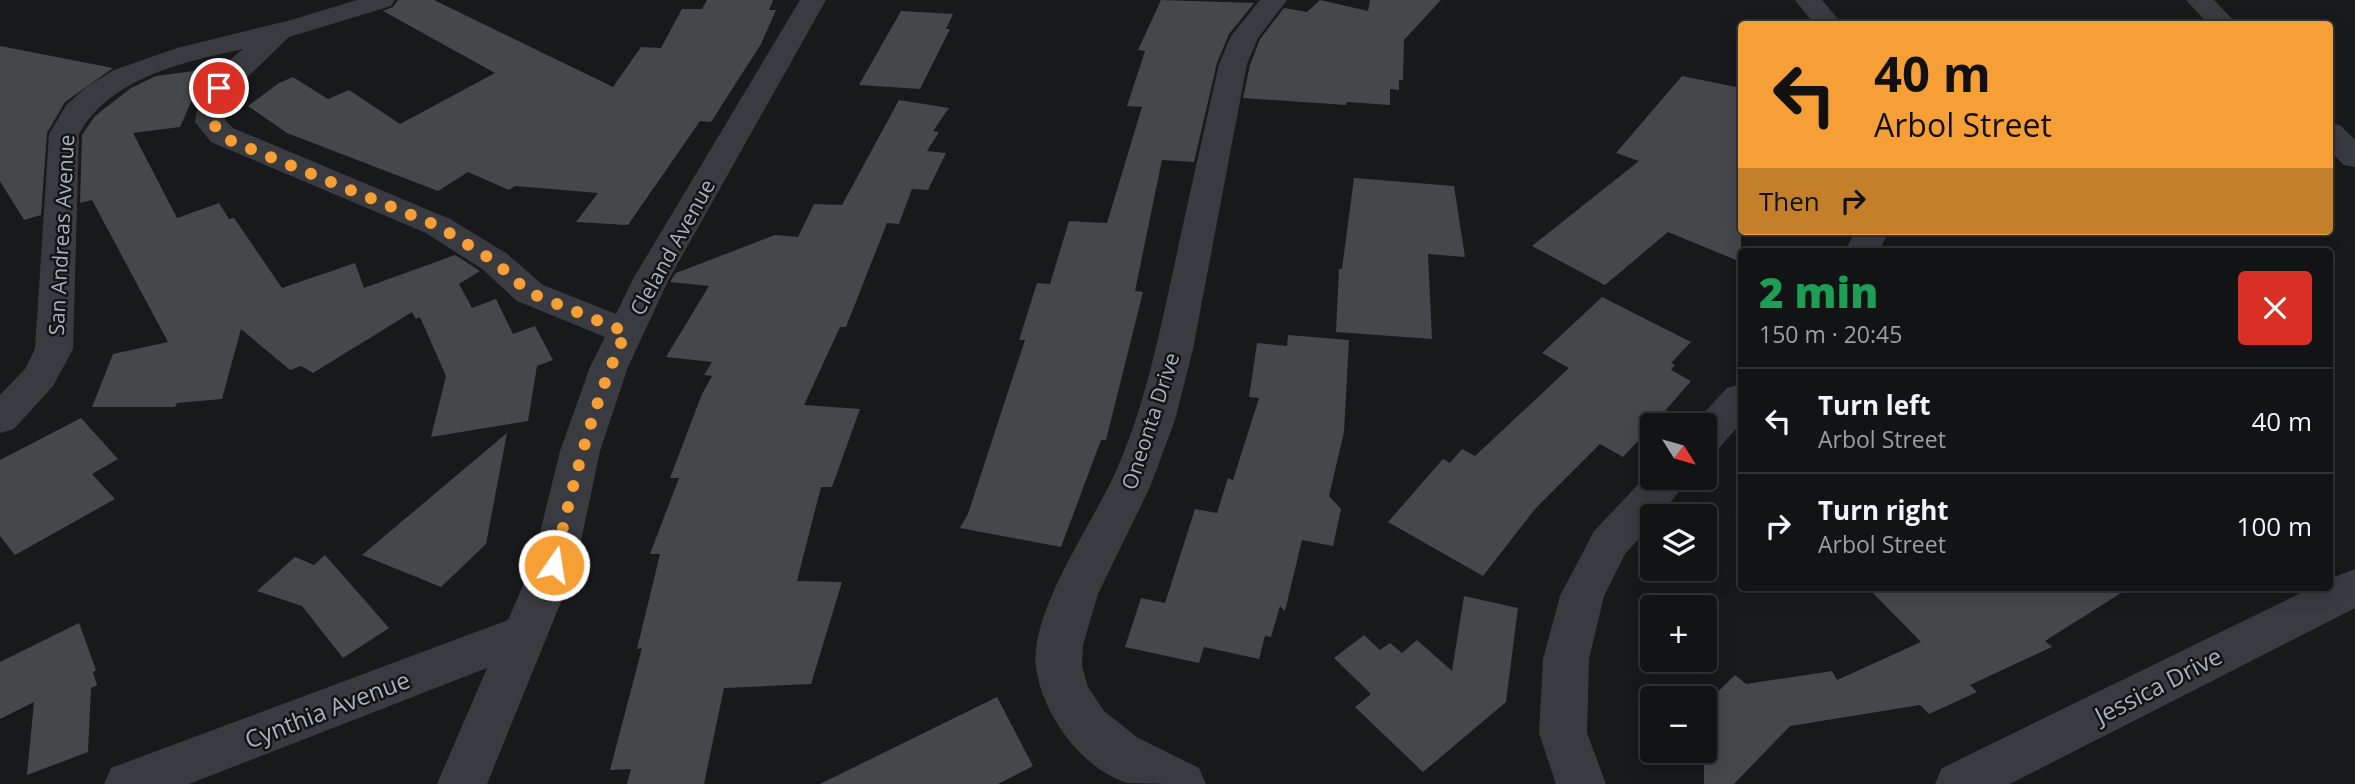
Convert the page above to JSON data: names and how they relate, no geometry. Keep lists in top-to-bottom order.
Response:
{
  "streets": {
    "street": [
      "San Andreas Avenue",
      "Cleland Avenue",
      "Oneonta Drive",
      "Jessica Drive",
      "Cynthia Avenue"
    ]
  },
  "crossings": [
    ["Cleland Avenue", "Cynthia Avenue"]
  ],
  "north": "bottom right",
  "page": {
    "turn": ["40 m", "Arbol Street"],
    "then": "Then",
    "heading": ["2 min", "150 m · 20:45"],
    "list": [
      {
        "name": "Turn left",
        "note": "Arbol Street",
        "value": "40 m"
      },
      {
        "name": "Turn right",
        "note": "Arbol Street",
        "value": "100 m"
      }
    ],
    "map_buttons": ["+", "−"]
  }
}
